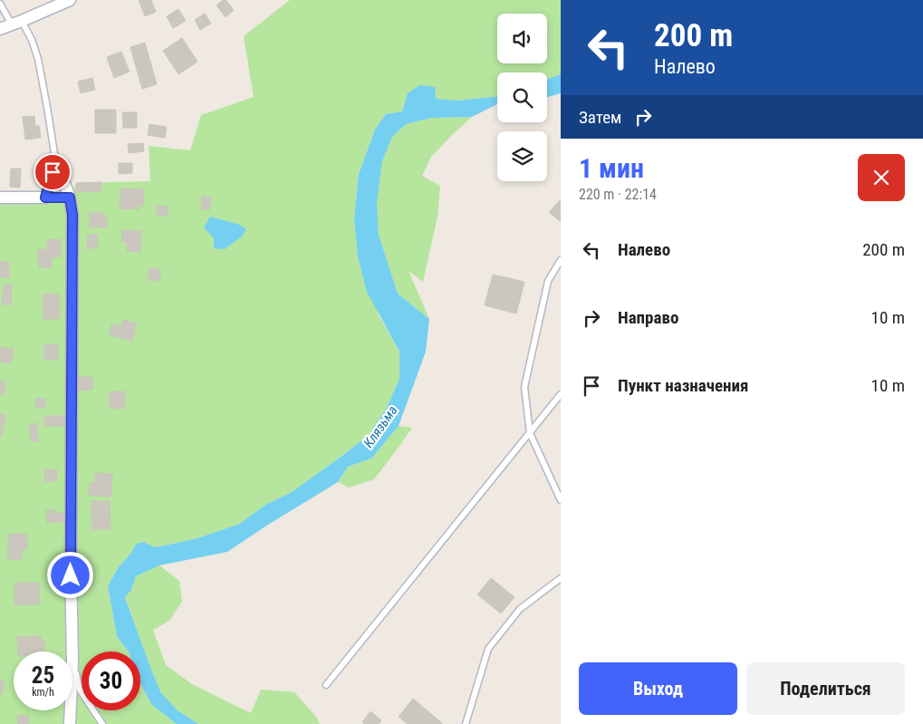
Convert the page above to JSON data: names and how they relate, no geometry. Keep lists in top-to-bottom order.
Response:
{
  "water": ["Клязьма"],
  "page": {
    "turn": ["200 m", "Налево"],
    "then": "Затем",
    "heading": ["1 мин", "220 m · 22:14"],
    "list": [
      {
        "name": "Налево",
        "value": "200 m"
      },
      {
        "name": "Направо",
        "value": "10 m"
      },
      {
        "name": "Пункт назначения",
        "value": "10 m"
      }
    ],
    "speed": "25 km/h",
    "limit": "30",
    "buttons": ["Выход", "Поделиться"]
  }
}
